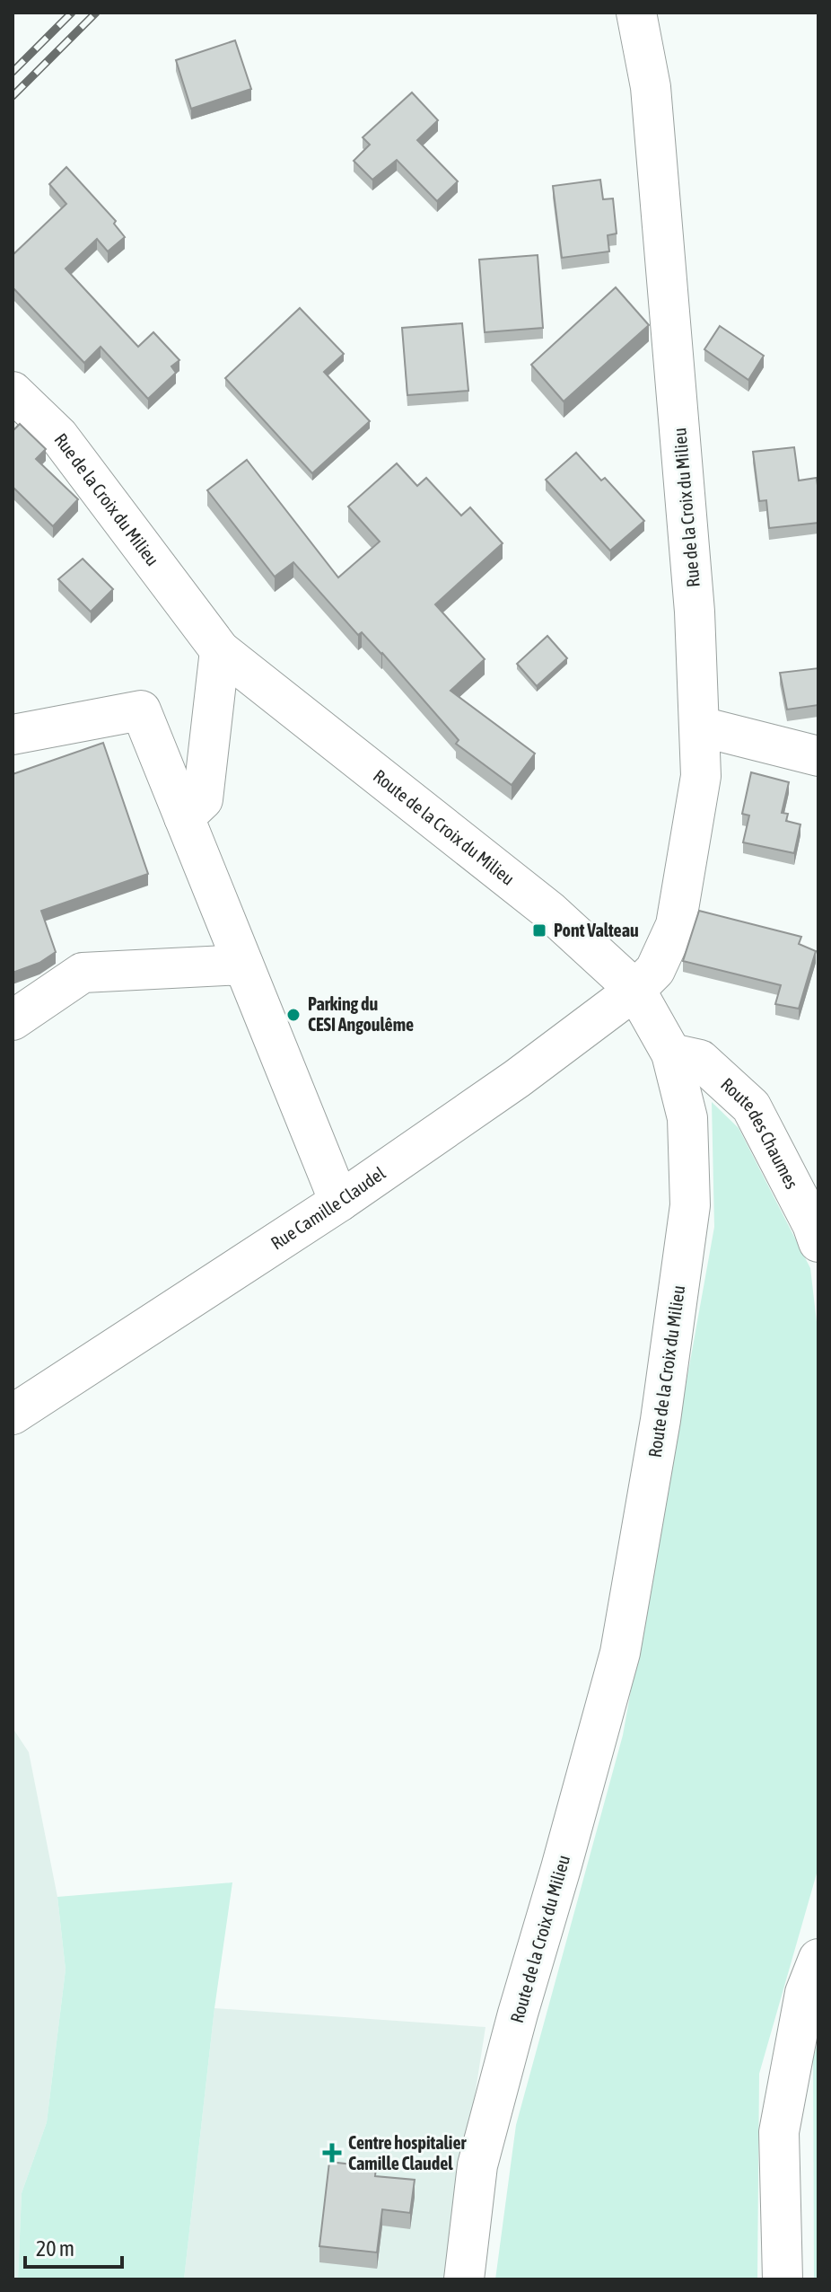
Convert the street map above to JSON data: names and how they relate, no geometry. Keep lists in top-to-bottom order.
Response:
{
  "streets": {
    "street": [
      "Rue de la Croix du Milieu",
      "Route de la Croix du Milieu",
      "Route des Chaumes",
      "Rue Camille Claudel"
    ]
  },
  "crossings": [
    ["Rue de la Croix du Milieu", "Route de la Croix du Milieu"],
    ["Rue de la Croix du Milieu", "Rue Camille Claudel"],
    ["Route de la Croix du Milieu", "Route des Chaumes"],
    ["Route de la Croix du Milieu", "Rue Camille Claudel"]
  ],
  "places": {
    "transit": ["Pont Valteau"],
    "other": ["Parking du CESI Angoulême"],
    "health": ["Centre hospitalier Camille Claudel"]
  },
  "scale_bar": "20 m"
}
